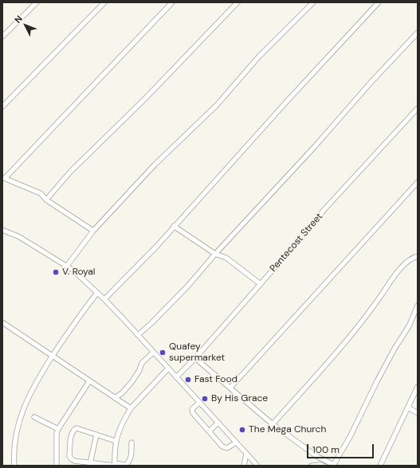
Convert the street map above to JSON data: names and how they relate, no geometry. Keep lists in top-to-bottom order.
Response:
{
  "streets": {
    "street": ["Pentecost Street"]
  },
  "places": [
    "V. Royal",
    "Quafey supermarket",
    "Fast Food",
    "By His Grace",
    "The Mega Church"
  ],
  "scale_bar": "100 m",
  "north": "top left"
}
